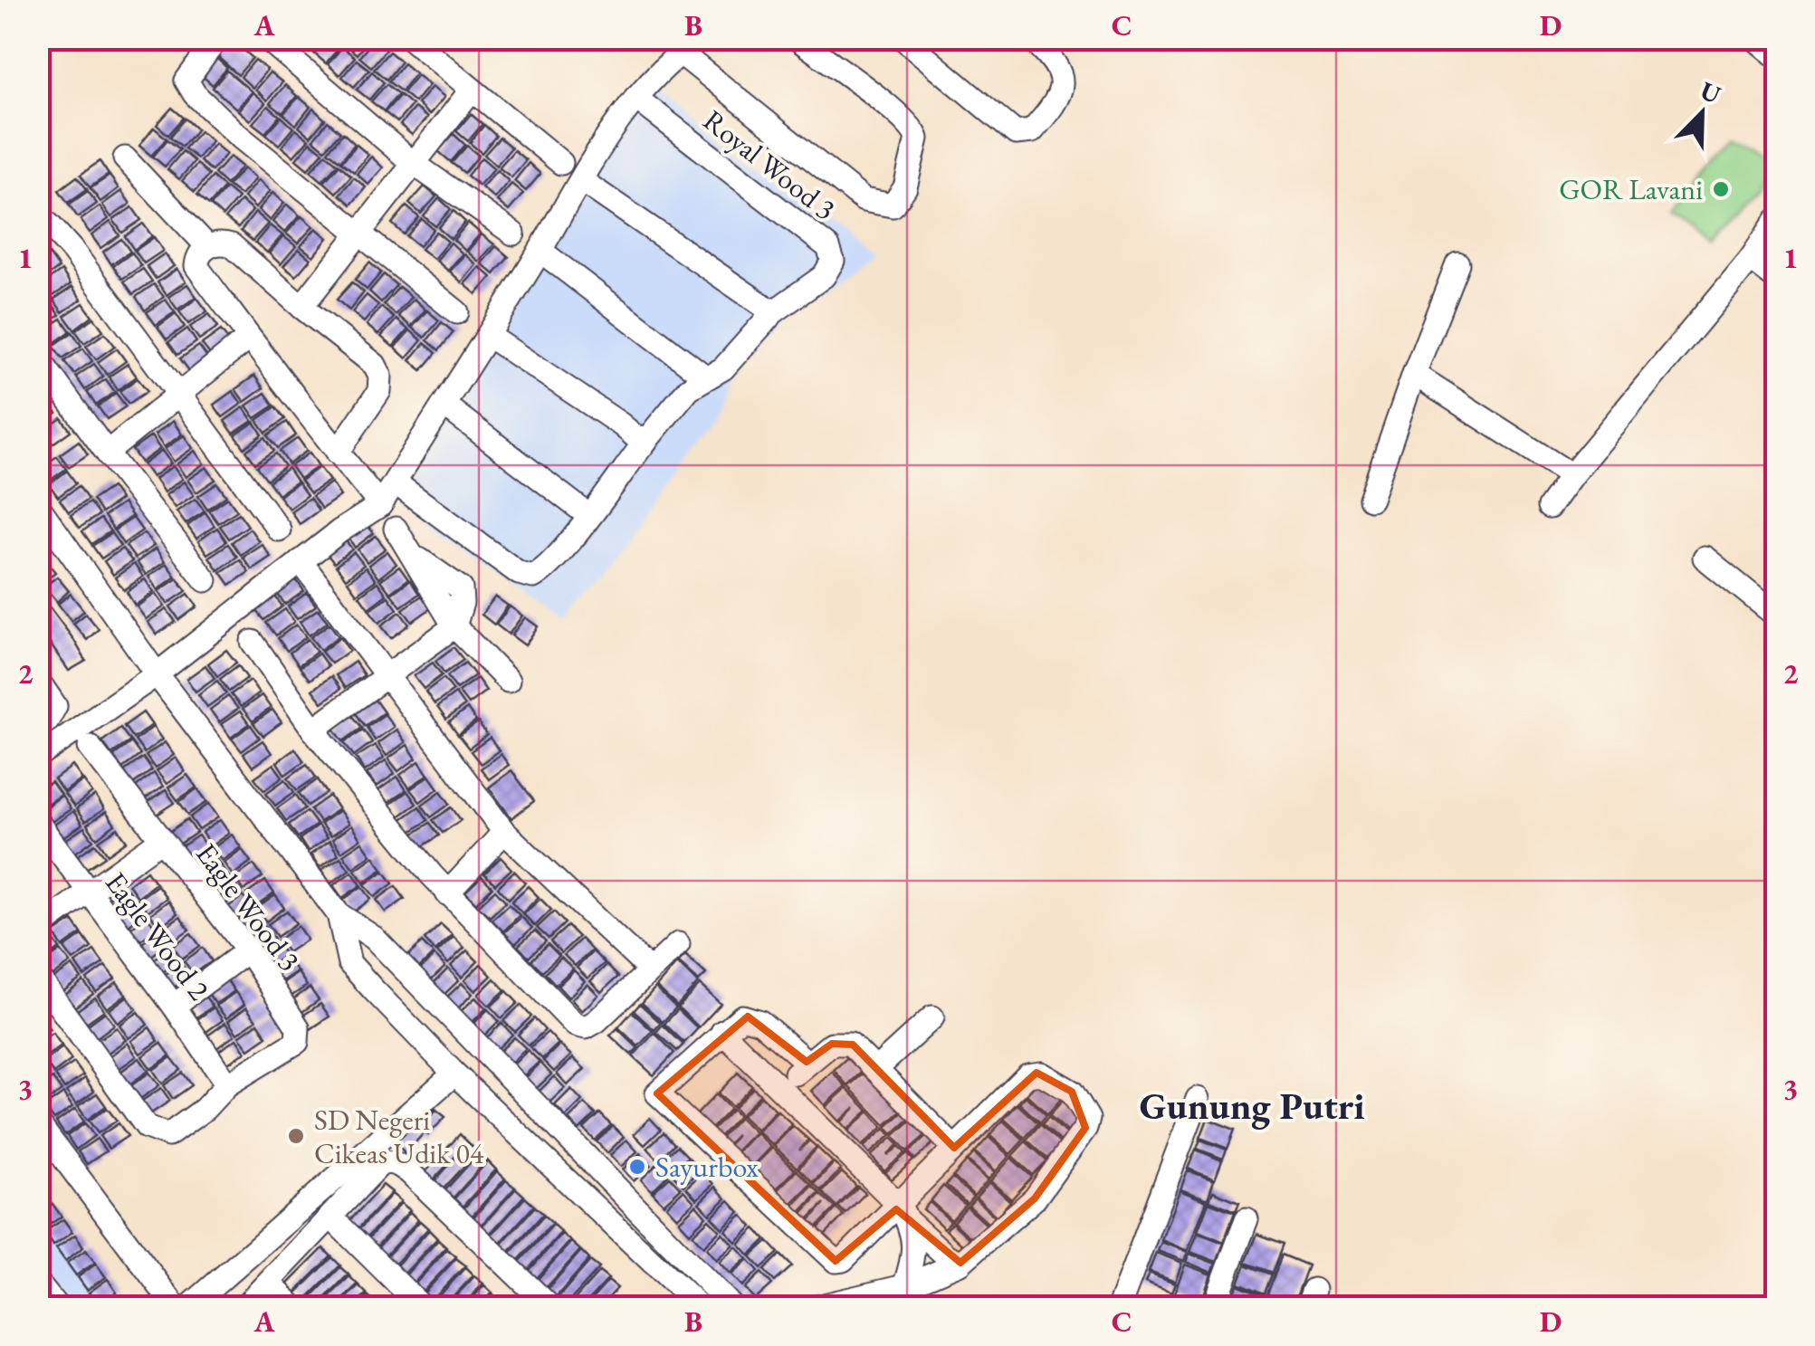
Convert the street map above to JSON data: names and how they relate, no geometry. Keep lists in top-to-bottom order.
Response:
{
  "streets": {
    "street": ["Royal Wood 3", "Eagle Wood 3", "Eagle Wood 2"]
  },
  "crossings": [
    ["Eagle Wood 3", "Eagle Wood 2"]
  ],
  "districts": ["Gunung Putri"],
  "places": ["GOR Lavani", "SD Negeri Cikeas Udik 04", "Sayurbox"],
  "north": "top right",
  "grid": {
    "columns": [
      "A",
      "B",
      "C",
      "D"
    ],
    "rows": ["1", "2", "3"]
  }
}
